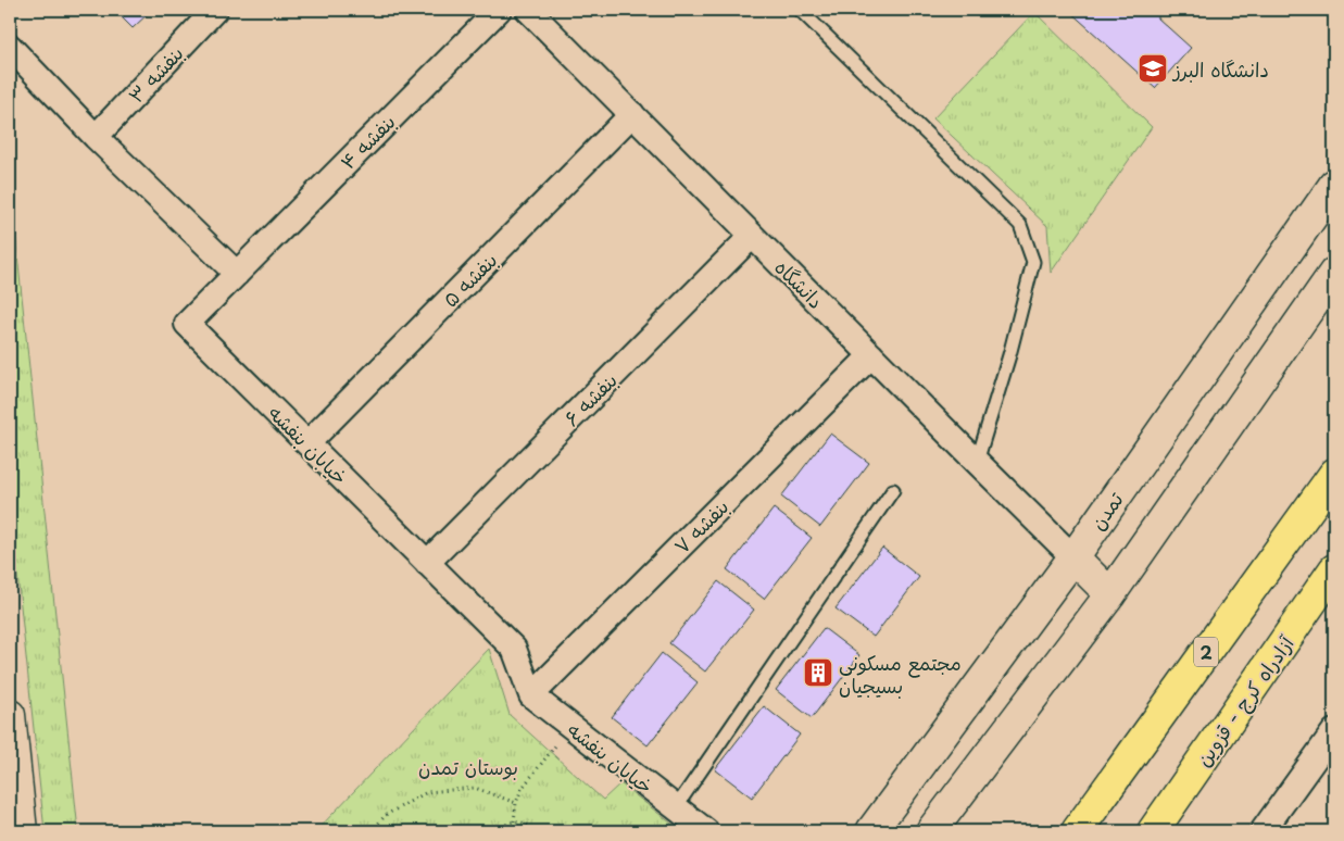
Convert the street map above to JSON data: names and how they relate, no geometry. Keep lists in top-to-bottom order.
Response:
{
  "streets": {
    "highway": ["2", "آزادراه کرج - قزوین"],
    "street": [
      "بنفشه ۳",
      "بنفشه ۴",
      "بنفشه ۵",
      "دانشگاه",
      "بنفشه ۶",
      "خیابان بنفشه",
      "تمدن",
      "بنفشه ۷"
    ]
  },
  "crossings": [
    ["بنفشه ۴", "خیابان بنفشه"],
    ["بنفشه ۵", "دانشگاه"],
    ["بنفشه ۵", "خیابان بنفشه"],
    ["دانشگاه", "بنفشه ۶"],
    ["دانشگاه", "تمدن"],
    ["دانشگاه", "بنفشه ۷"],
    ["بنفشه ۶", "خیابان بنفشه"],
    ["خیابان بنفشه", "بنفشه ۷"]
  ],
  "parks": ["بوستان تمدن"],
  "places": {
    "school or university": ["دانشگاه البرز"],
    "building": ["مجتمع مسکونی بسیجیان"]
  }
}
